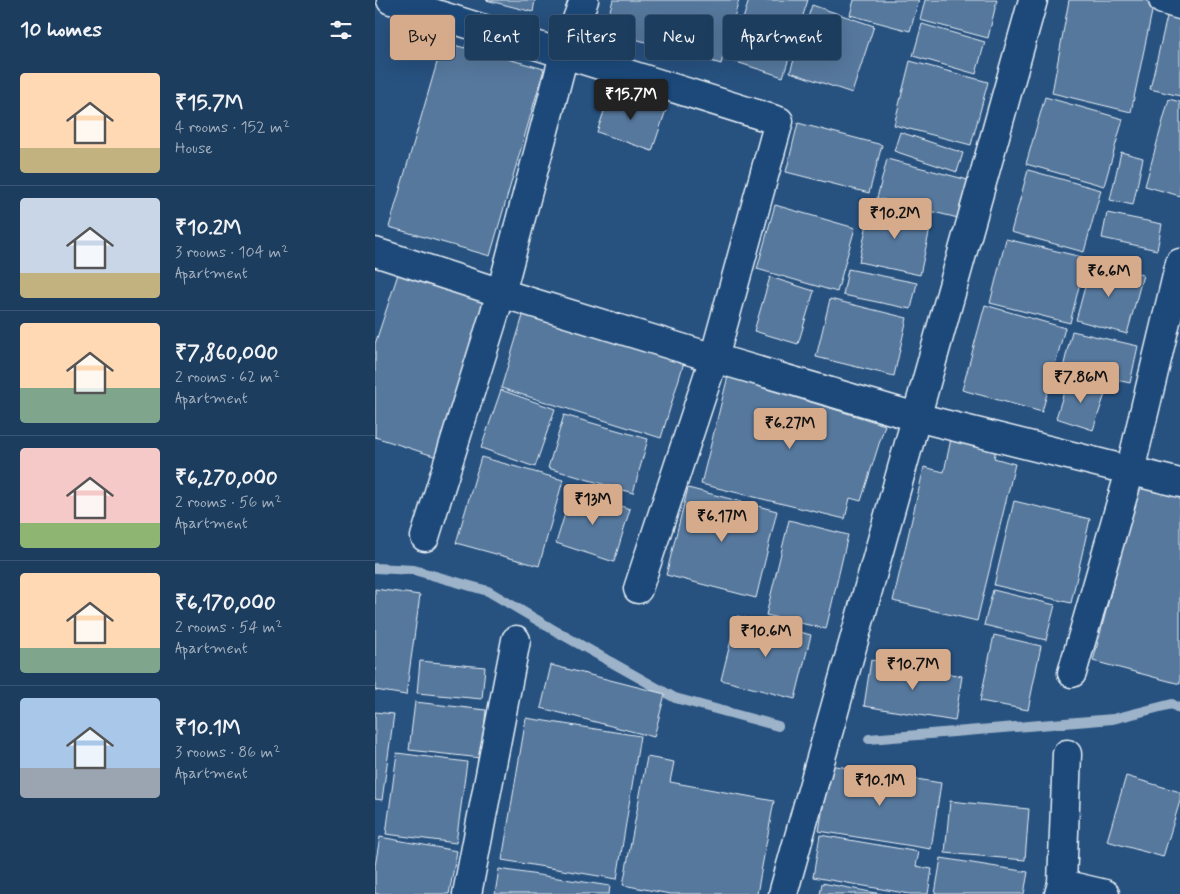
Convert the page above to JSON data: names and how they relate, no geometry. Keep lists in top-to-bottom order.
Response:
{
  "page": {
    "heading": "10 homes",
    "chip": [
      "Buy",
      "Rent",
      "Filters",
      "New",
      "Apartment"
    ],
    "list": [
      {
        "name": "₹15.7M",
        "note": "4 rooms · 152 m² · House"
      },
      {
        "name": "₹10.2M",
        "note": "3 rooms · 104 m² · Apartment"
      },
      {
        "name": "₹7,860,000",
        "note": "2 rooms · 62 m² · Apartment"
      },
      {
        "name": "₹6,270,000",
        "note": "2 rooms · 56 m² · Apartment"
      },
      {
        "name": "₹6,170,000",
        "note": "2 rooms · 54 m² · Apartment"
      },
      {
        "name": "₹10.1M",
        "note": "3 rooms · 86 m² · Apartment"
      }
    ],
    "price": [
      "₹15.7M",
      "₹10.2M",
      "₹6.6M",
      "₹7.86M",
      "₹6.27M",
      "₹13M",
      "₹6.17M",
      "₹10.6M",
      "₹10.7M",
      "₹10.1M"
    ]
  }
}
